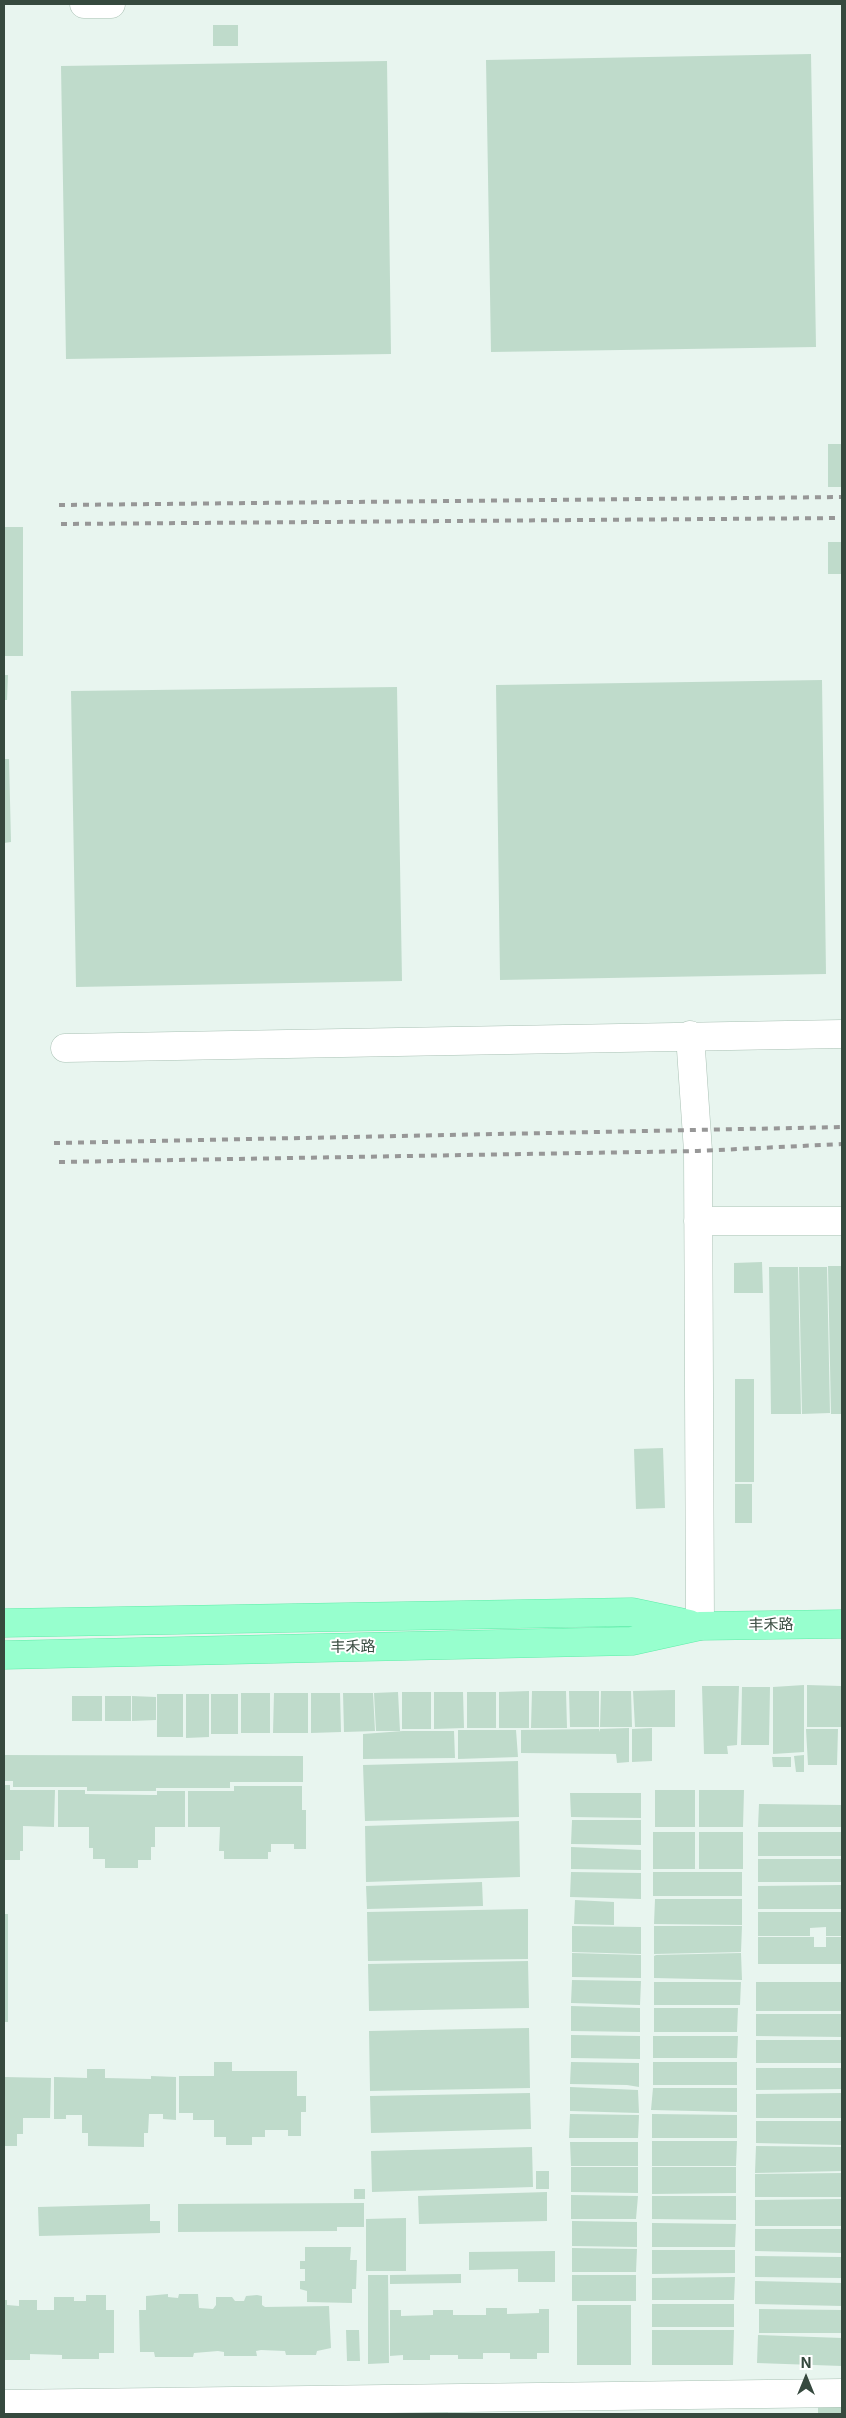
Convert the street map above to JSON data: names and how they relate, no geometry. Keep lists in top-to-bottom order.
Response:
{
  "streets": {
    "main road": ["丰禾路"]
  },
  "north": "top"
}
